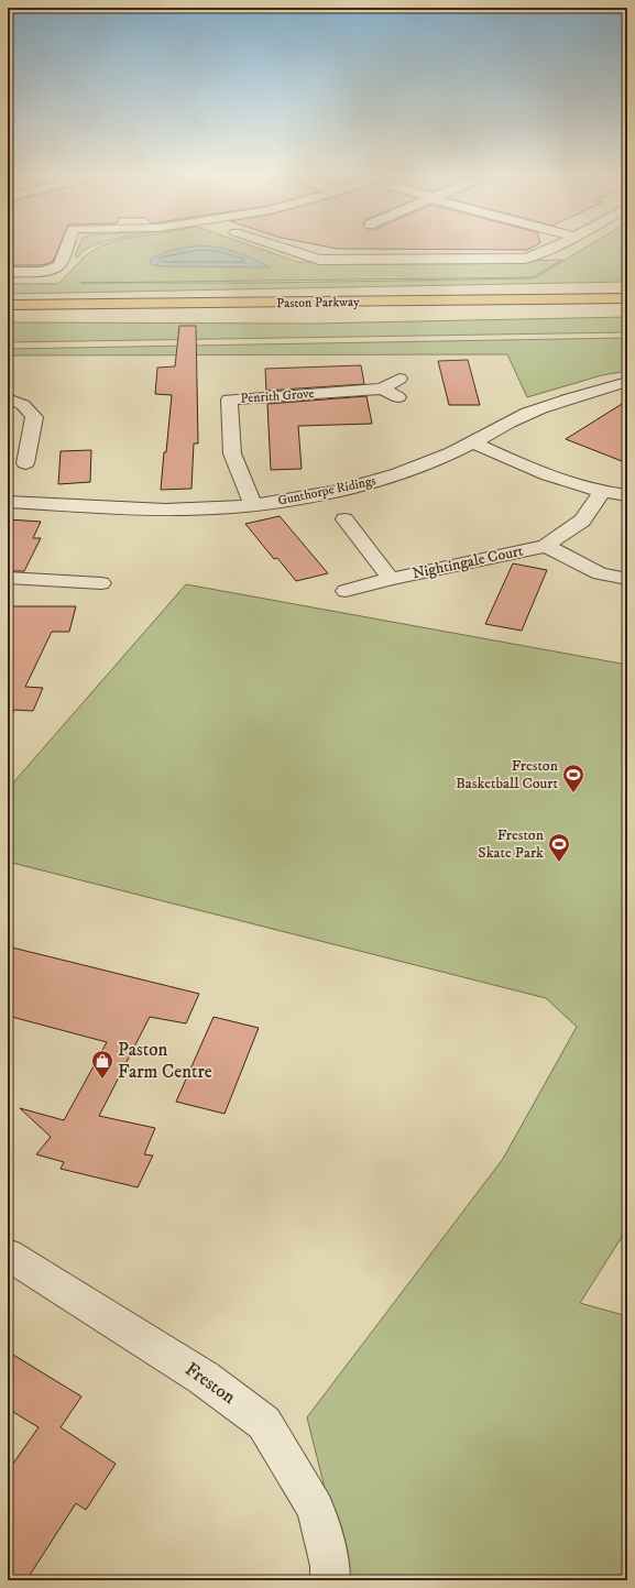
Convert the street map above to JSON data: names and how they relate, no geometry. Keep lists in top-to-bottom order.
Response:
{
  "streets": {
    "highway": ["Paston Parkway"],
    "street": [
      "Penrith Grove",
      "Gunthorpe Ridings",
      "Nightingale Court",
      "Freston"
    ]
  },
  "crossings": [
    ["Penrith Grove", "Gunthorpe Ridings"]
  ],
  "places": {
    "sports": ["Freston Basketball Court", "Freston Skate Park"],
    "shop": ["Paston Farm Centre"]
  }
}
